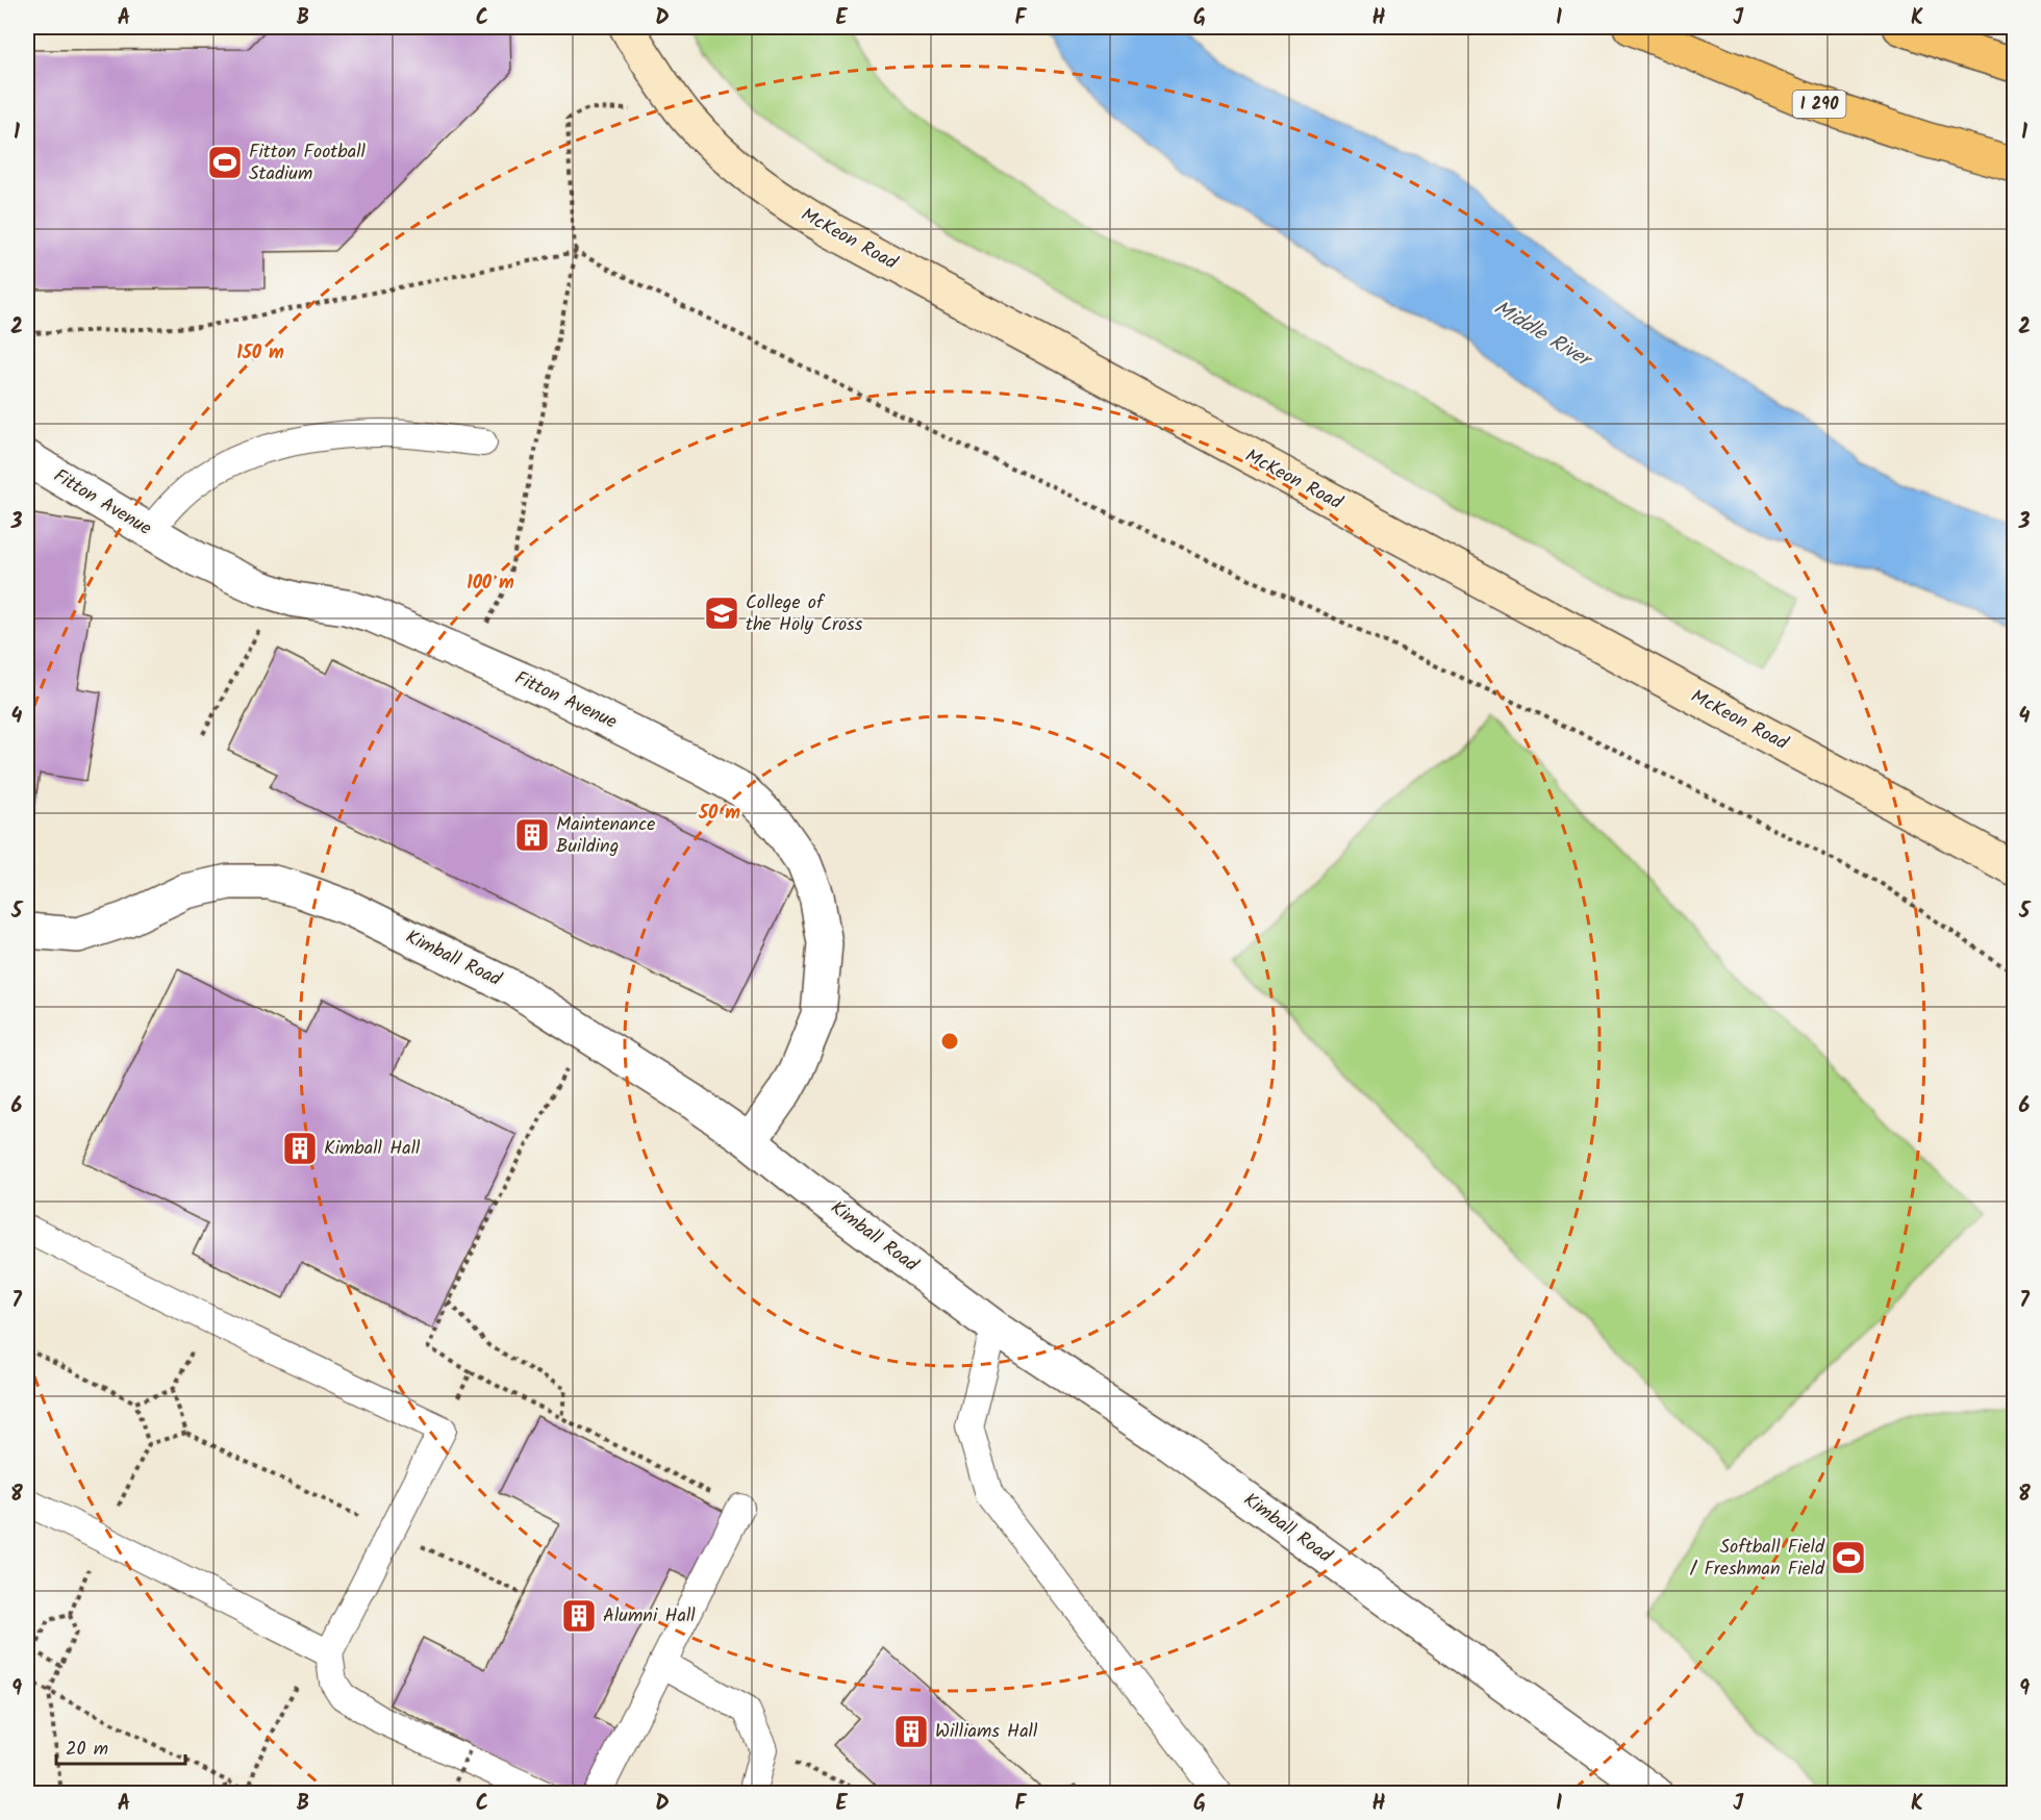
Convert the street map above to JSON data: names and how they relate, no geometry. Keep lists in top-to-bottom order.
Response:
{
  "streets": {
    "highway": ["I 290"],
    "main road": ["McKeon Road"],
    "street": ["Fitton Avenue", "Kimball Road"]
  },
  "crossings": [
    ["Fitton Avenue", "Kimball Road"]
  ],
  "water": ["Middle River"],
  "places": {
    "sports": ["Fitton Football Stadium", "Softball Field / Freshman Field"],
    "school or university": ["College of the Holy Cross"],
    "building": [
      "Maintenance Building",
      "Kimball Hall",
      "Alumni Hall",
      "Williams Hall"
    ]
  },
  "scale_bar": "20 m",
  "grid": {
    "columns": [
      "A",
      "B",
      "C",
      "D",
      "E",
      "F",
      "G",
      "H",
      "I",
      "J",
      "K"
    ],
    "rows": [
      "1",
      "2",
      "3",
      "4",
      "5",
      "6",
      "7",
      "8",
      "9"
    ]
  },
  "rings": ["150 m", "100 m", "50 m"]
}
